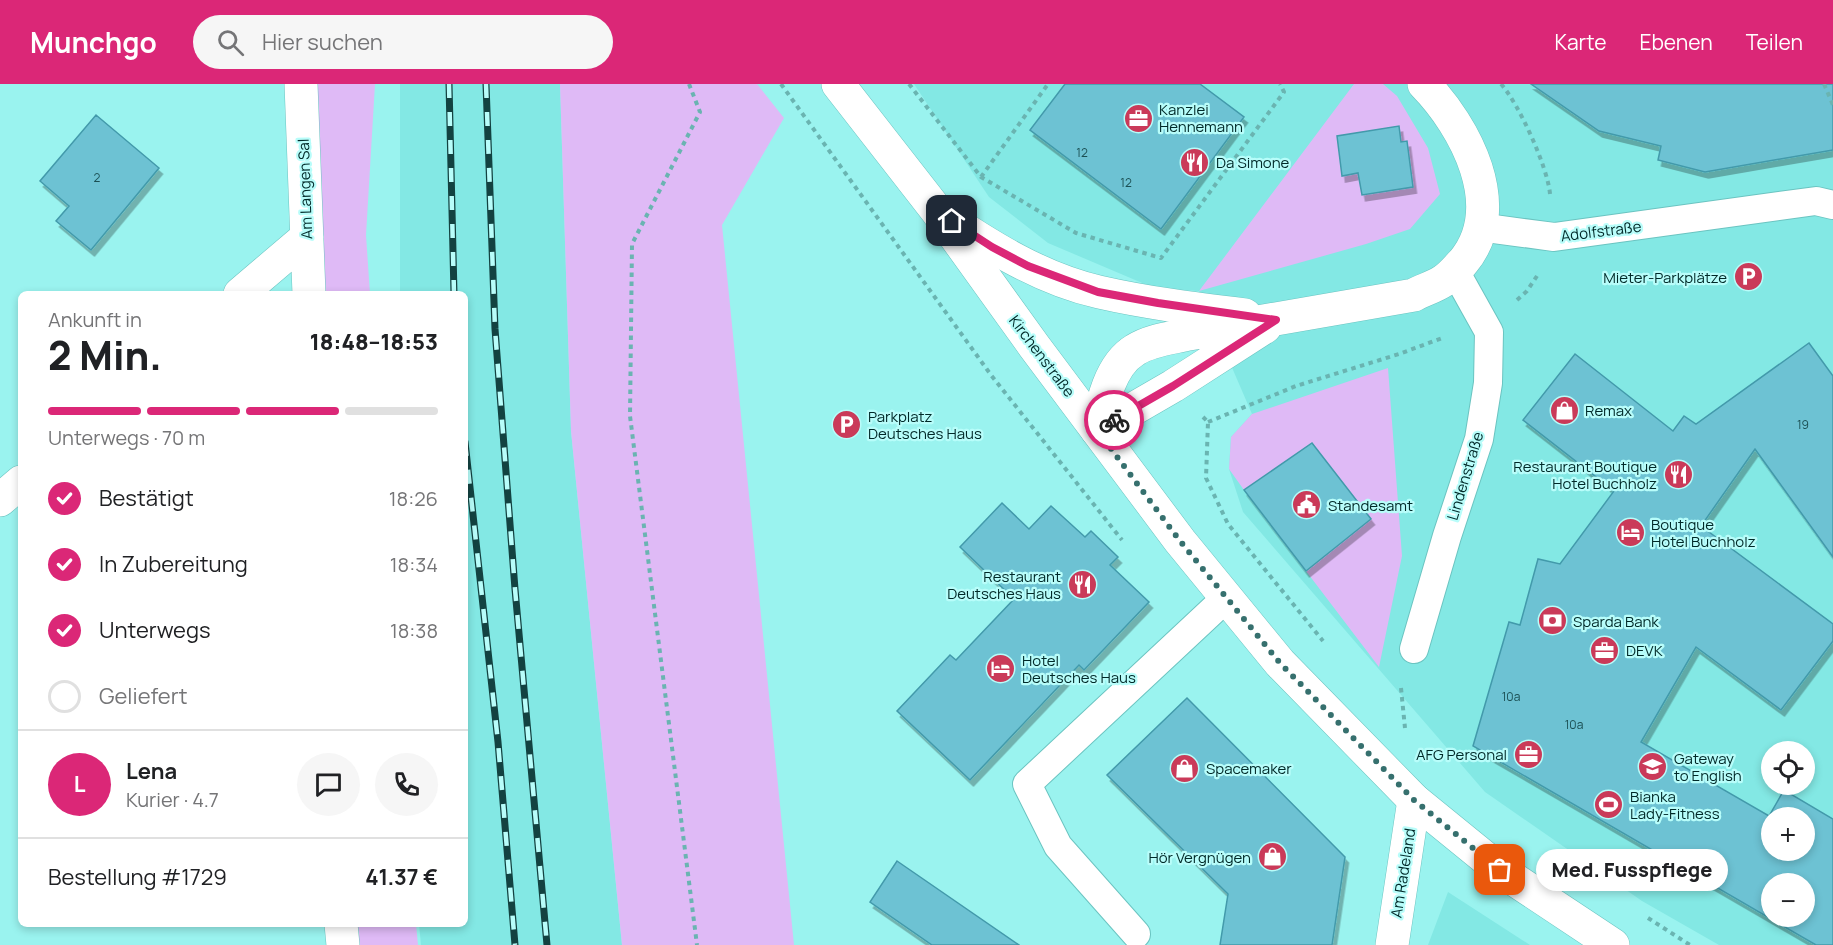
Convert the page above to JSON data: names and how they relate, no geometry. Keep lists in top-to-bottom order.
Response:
{
  "streets": {
    "street": ["Am Langen Sal", "Kirchenstraße", "Am Radeland"],
    "lane": ["Adolfstraße", "Lindenstraße"]
  },
  "crossings": [
    ["Kirchenstraße", "Am Radeland"]
  ],
  "places": {
    "office": ["Kanzlei Hennemann", "DEVK", "AFG Personal"],
    "restaurant": ["Da Simone", "Restaurant Boutique Hotel Buchholz", "Restaurant Deutsches Haus"],
    "parking": ["Mieter-Parkplätze", "Parkplatz Deutsches Haus"],
    "shop": ["Remax", "Spacemaker", "Hör Vergnügen"],
    "public building": ["Standesamt"],
    "hotel": ["Boutique Hotel Buchholz", "Hotel Deutsches Haus"],
    "bank": ["Sparda Bank"],
    "school or university": ["Gateway to English"],
    "sports": ["Bianka Lady-Fitness"],
    "other": ["Med. Fusspflege"]
  },
  "house_numbers": [
    "12",
    "2",
    "12",
    "19",
    "10a",
    "10a"
  ],
  "page": {
    "header": "Munchgo",
    "search": "Hier suchen",
    "nav": ["Karte", "Ebenen", "Teilen"],
    "heading": ["2 Min.", "Ankunft in", "18:48–18:53"],
    "panel": [
      "Lena",
      "Kurier · 4.7",
      "Bestellung #1729",
      "41.37 €"
    ],
    "bar": "Unterwegs · 70 m",
    "list": [
      ["Bestätigt", "18:26"],
      ["In Zubereitung", "18:34"],
      ["Unterwegs", "18:38"],
      "Geliefert"
    ],
    "map_buttons": ["+", "−"],
    "round": "L",
    "bubble": "Med. Fusspflege"
  }
}
